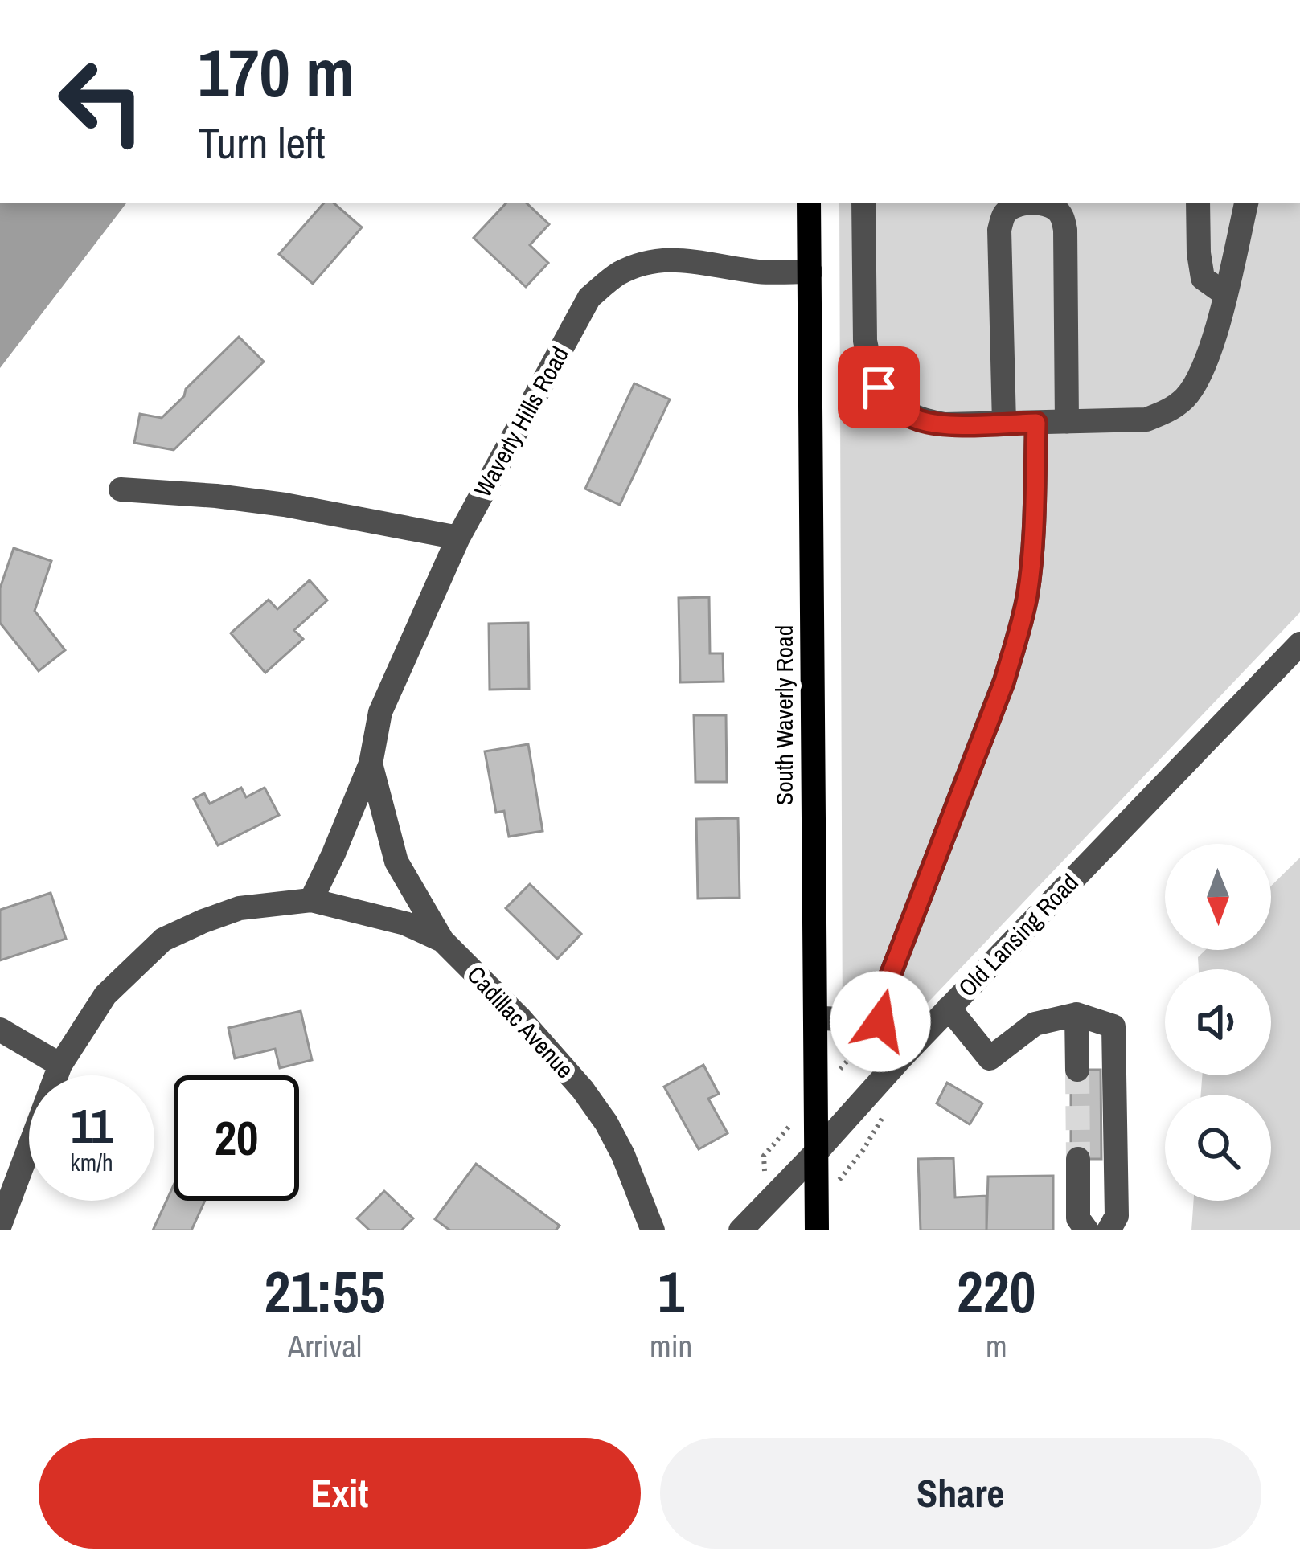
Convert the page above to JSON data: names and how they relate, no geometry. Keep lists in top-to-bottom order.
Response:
{
  "streets": {
    "main road": ["South Waverly Road"],
    "street": ["Waverly Hills Road", "Old Lansing Road", "Cadillac Avenue"]
  },
  "crossings": [
    ["Waverly Hills Road", "South Waverly Road"],
    ["Waverly Hills Road", "Cadillac Avenue"],
    ["South Waverly Road", "Old Lansing Road"]
  ],
  "north": "bottom",
  "page": {
    "turn": ["170 m", "Turn left"],
    "speed": "11 km/h",
    "limit": "20",
    "eta": [
      "21:55",
      "Arrival",
      "1",
      "min",
      "220",
      "m"
    ],
    "buttons": ["Exit", "Share"]
  }
}
